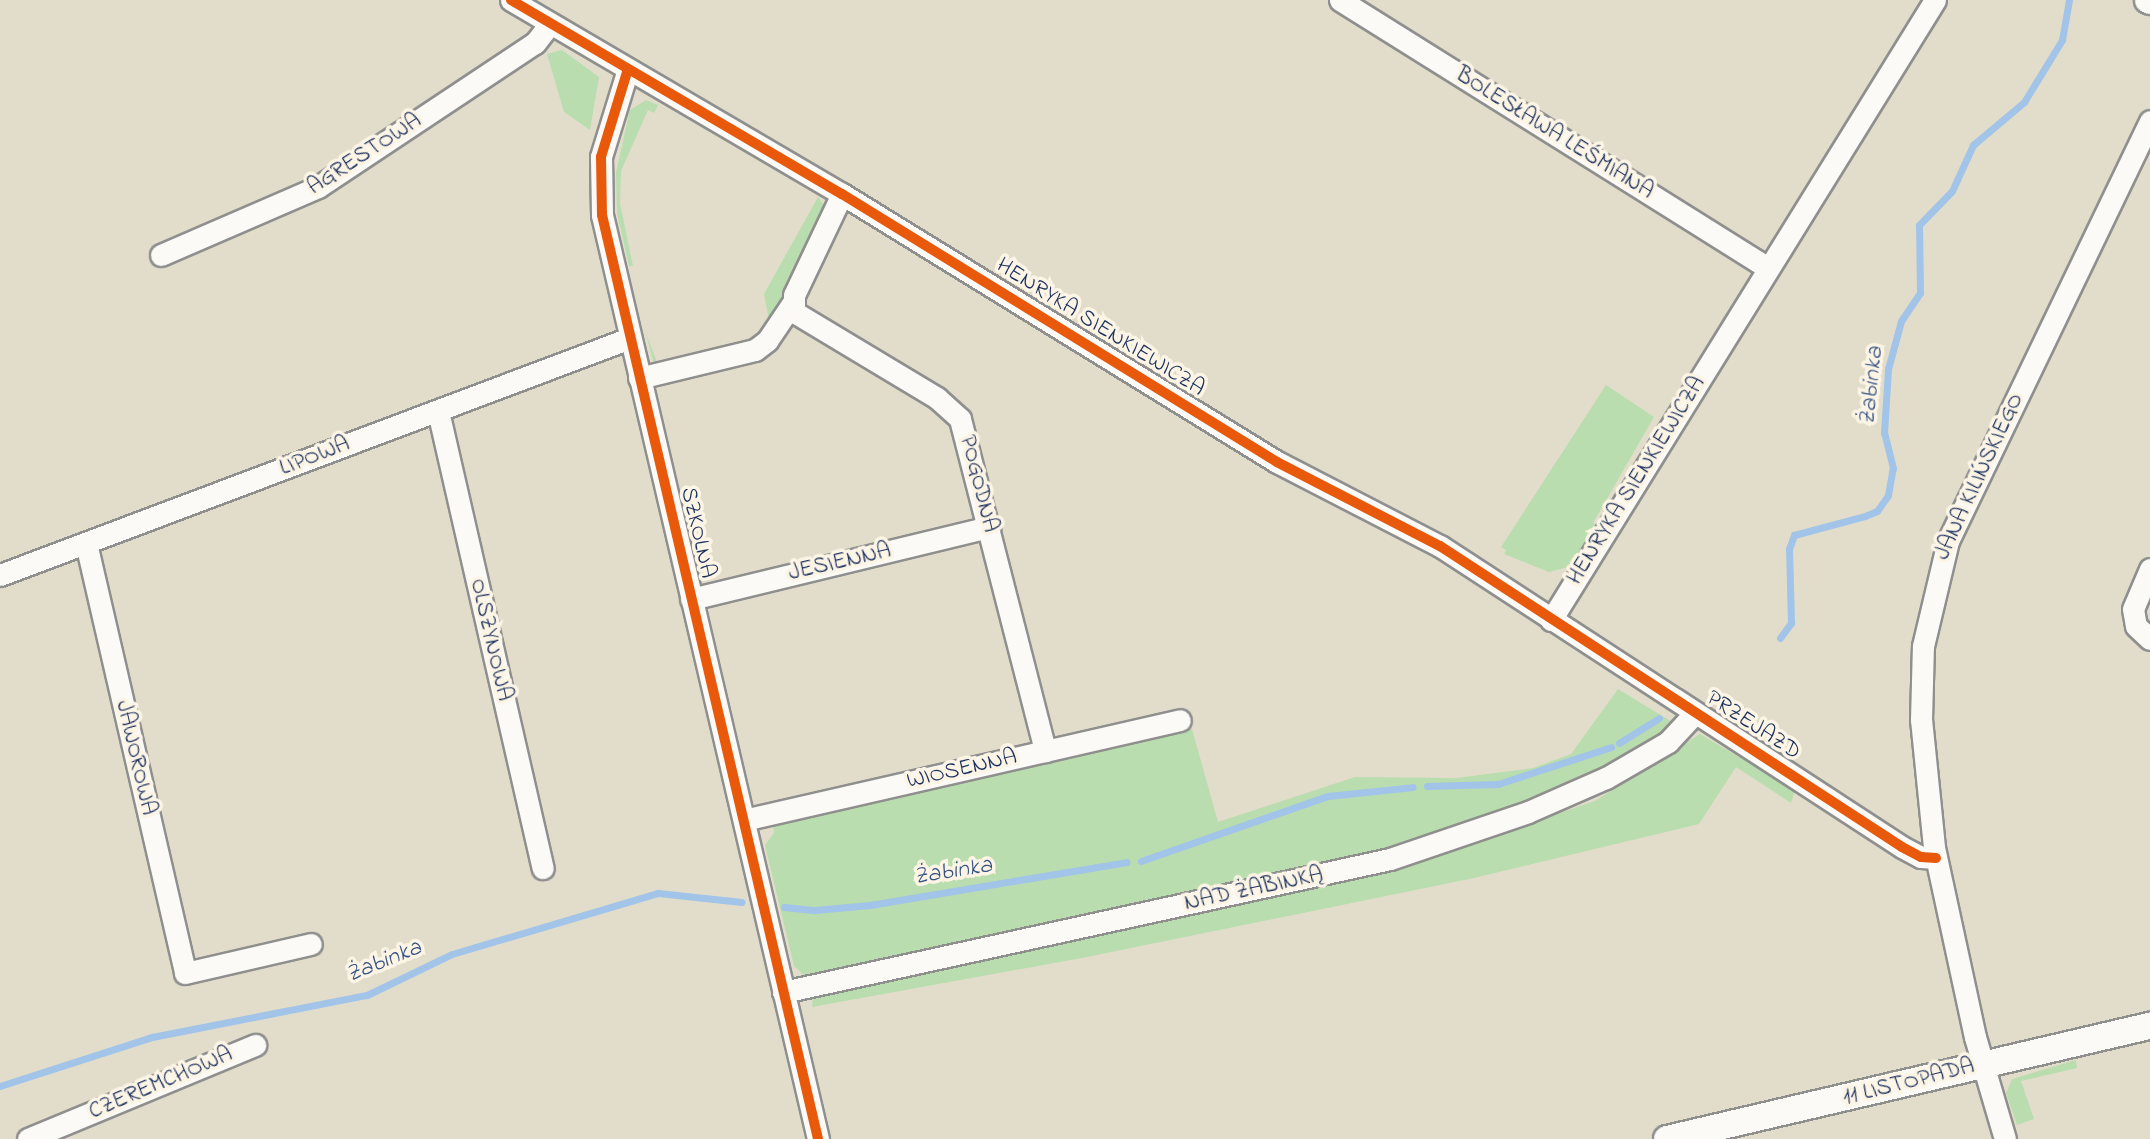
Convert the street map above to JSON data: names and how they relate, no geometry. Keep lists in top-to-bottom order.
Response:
{
  "streets": {
    "street": [
      "BOLESŁAWA LEŚMIANA",
      "AGRESTOWA",
      "HENRYKA SIENKIEWICZA",
      "LIPOWA",
      "JANA KILIŃSKIEGO",
      "POGODNA",
      "SZKOLNA",
      "JESIENNA",
      "OLSZYNOWA",
      "PRZEJAZD",
      "JAWOROWA",
      "WIOSENNA",
      "NAD ŻABINKĄ",
      "11 LISTOPADA",
      "CZEREMCHOWA"
    ]
  },
  "crossings": [
    ["BOLESŁAWA LEŚMIANA", "HENRYKA SIENKIEWICZA"],
    ["HENRYKA SIENKIEWICZA", "SZKOLNA"],
    ["HENRYKA SIENKIEWICZA", "PRZEJAZD"],
    ["LIPOWA", "SZKOLNA"],
    ["LIPOWA", "OLSZYNOWA"],
    ["LIPOWA", "JAWOROWA"],
    ["JANA KILIŃSKIEGO", "PRZEJAZD"],
    ["JANA KILIŃSKIEGO", "11 LISTOPADA"],
    ["POGODNA", "JESIENNA"],
    ["POGODNA", "WIOSENNA"],
    ["SZKOLNA", "JESIENNA"],
    ["SZKOLNA", "WIOSENNA"],
    ["SZKOLNA", "NAD ŻABINKĄ"],
    ["PRZEJAZD", "NAD ŻABINKĄ"]
  ],
  "water": ["Żabinka"]
}
